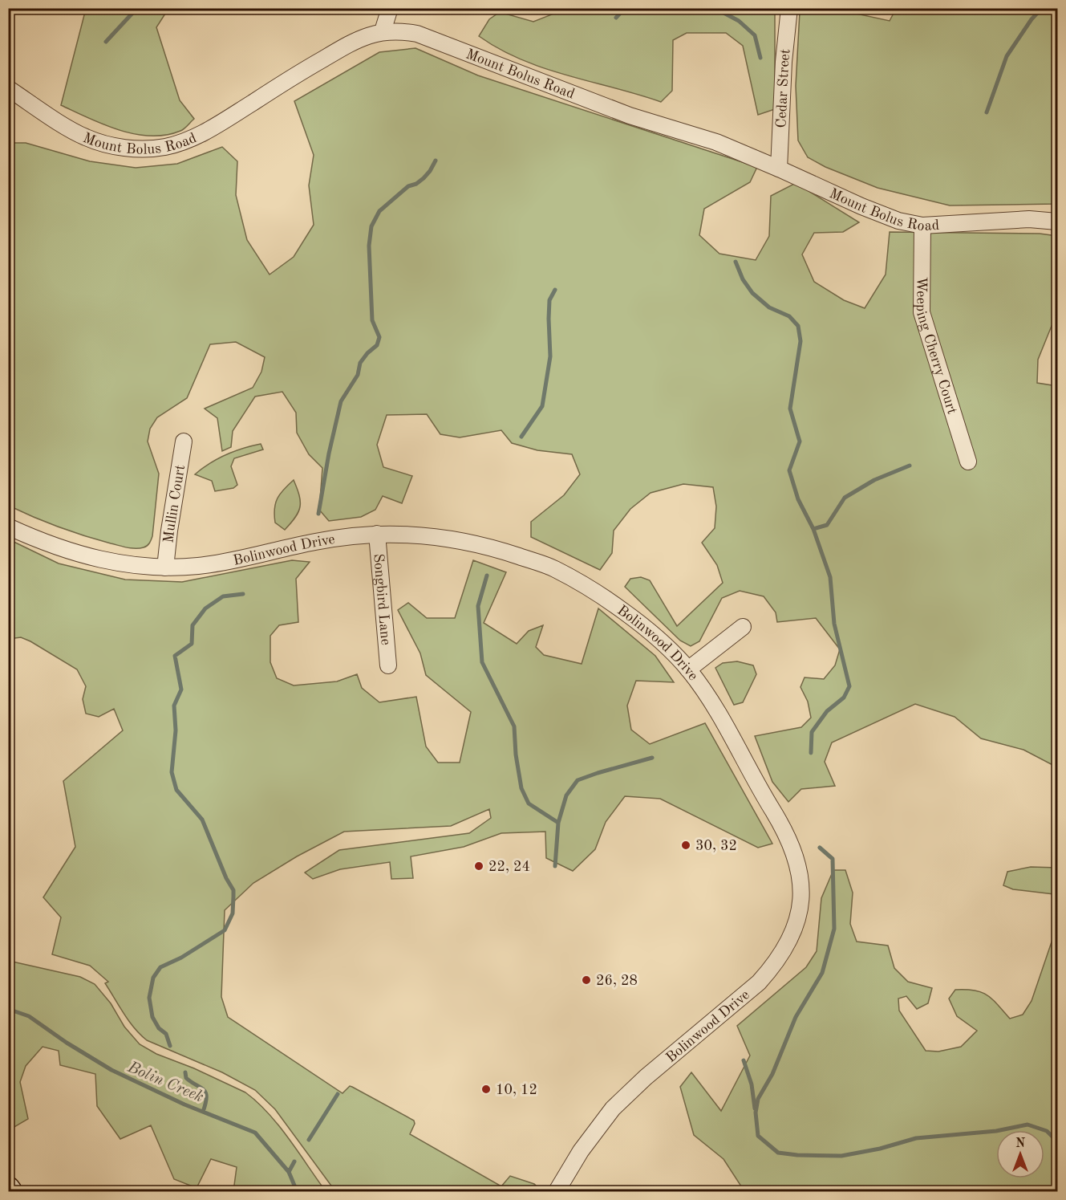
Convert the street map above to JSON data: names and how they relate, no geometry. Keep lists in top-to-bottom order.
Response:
{
  "streets": {
    "street": [
      "Mount Bolus Road",
      "Cedar Street",
      "Weeping Cherry Court",
      "Mullin Court",
      "Bolinwood Drive",
      "Songbird Lane"
    ]
  },
  "crossings": [
    ["Mount Bolus Road", "Cedar Street"],
    ["Mount Bolus Road", "Weeping Cherry Court"],
    ["Mullin Court", "Bolinwood Drive"],
    ["Bolinwood Drive", "Songbird Lane"]
  ],
  "water": ["Bolin Creek"],
  "places": [
    "30, 32",
    "22, 24",
    "26, 28",
    "10, 12"
  ],
  "north": "top"
}
